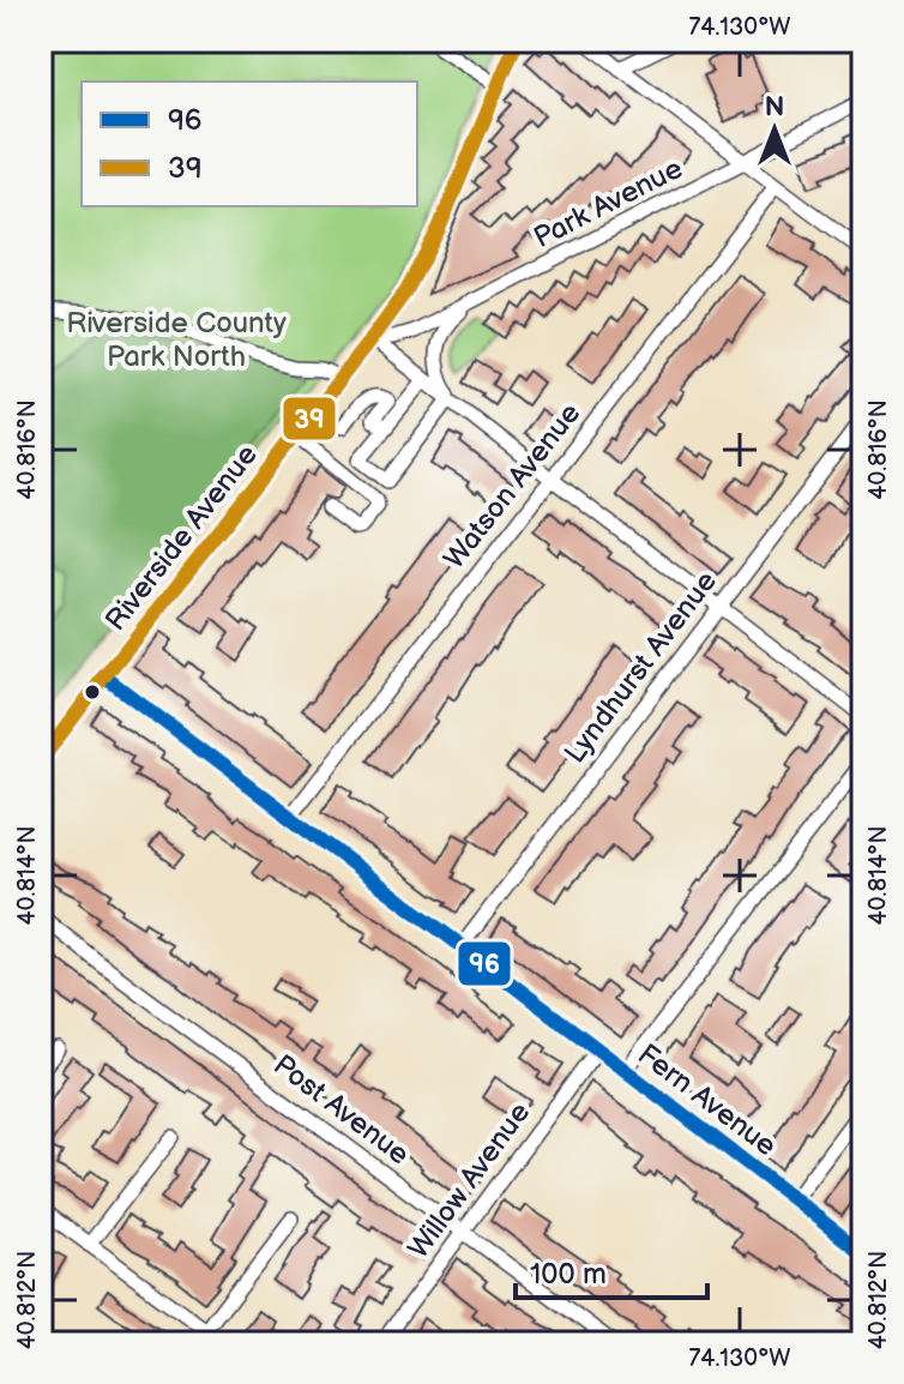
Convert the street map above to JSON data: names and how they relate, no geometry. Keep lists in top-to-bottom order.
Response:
{
  "streets": {
    "main road": ["Riverside Avenue"],
    "street": [
      "Park Avenue",
      "Watson Avenue",
      "Lyndhurst Avenue",
      "Fern Avenue",
      "Post Avenue",
      "Willow Avenue"
    ]
  },
  "crossings": [
    ["Park Avenue", "Riverside Avenue"],
    ["Watson Avenue", "Fern Avenue"],
    ["Riverside Avenue", "Fern Avenue"],
    ["Lyndhurst Avenue", "Fern Avenue"],
    ["Fern Avenue", "Willow Avenue"],
    ["Post Avenue", "Willow Avenue"]
  ],
  "parks": ["Riverside County Park North"],
  "lines": ["transit line 39", "transit line 96"],
  "legend": ["96", "39"],
  "scale_bar": "100 m",
  "north": "top",
  "coordinates": [
    "74.130°W",
    "40.816°N",
    "40.814°N",
    "40.812°N"
  ]
}
